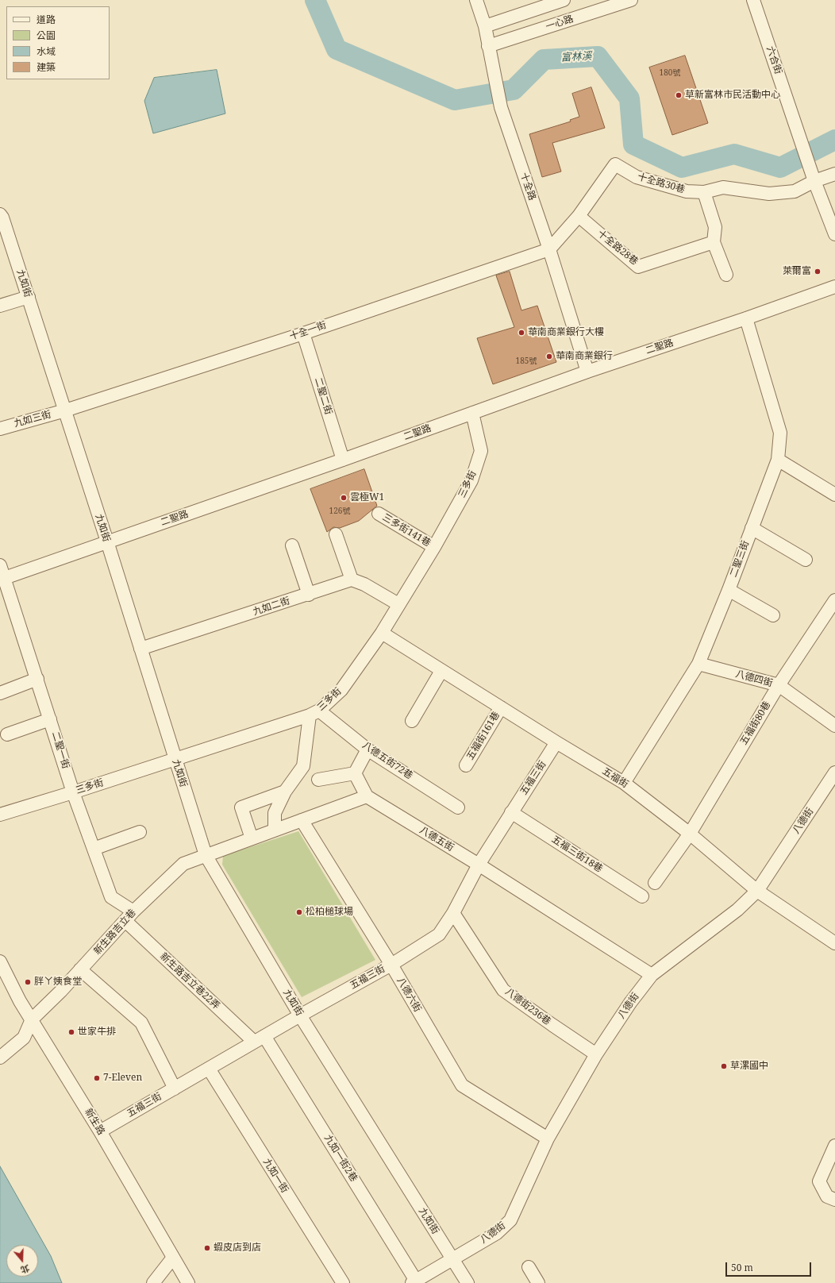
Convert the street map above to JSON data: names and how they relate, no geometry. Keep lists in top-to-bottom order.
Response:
{
  "streets": {
    "street": [
      "一心路",
      "六合街",
      "十全路30巷",
      "十全路",
      "十全路28巷",
      "九如街",
      "十全一街",
      "二聖路",
      "二聖二街",
      "九如三街",
      "三多街",
      "三多街141巷",
      "二聖三街",
      "九如二街",
      "八德四街",
      "五福街80巷",
      "五福街161巷",
      "二聖一街",
      "八德五街72巷",
      "五福三街",
      "五福街",
      "八德街",
      "八德五街",
      "五福三街18巷",
      "新生路吉立巷",
      "新生路吉立巷22弄",
      "八德六街",
      "八德街236巷",
      "新生路",
      "九如一街2巷",
      "九如一街"
    ]
  },
  "crossings": [
    ["一心路", "十全路"],
    ["六合街", "十全路30巷"],
    ["十全路30巷", "十全路"],
    ["十全路30巷", "十全路28巷"],
    ["十全路30巷", "十全一街"],
    ["十全路", "十全一街"],
    ["十全路", "二聖路"],
    ["九如街", "十全一街"],
    ["九如街", "二聖路"],
    ["九如街", "九如三街"],
    ["九如街", "三多街"],
    ["九如街", "九如二街"],
    ["九如街", "五福三街"],
    ["九如街", "八德街"],
    ["九如街", "新生路吉立巷"],
    ["十全一街", "二聖二街"],
    ["十全一街", "九如三街"],
    ["二聖路", "二聖二街"],
    ["二聖路", "三多街"],
    ["二聖路", "二聖三街"],
    ["二聖路", "二聖一街"],
    ["三多街", "三多街141巷"],
    ["三多街", "二聖一街"],
    ["三多街", "八德五街72巷"],
    ["三多街", "五福街"],
    ["二聖三街", "八德四街"],
    ["二聖三街", "五福街"],
    ["八德四街", "五福街80巷"],
    ["五福街80巷", "五福街"],
    ["五福街161巷", "五福街"],
    ["二聖一街", "新生路吉立巷"],
    ["二聖一街", "新生路吉立巷22弄"],
    ["五福三街", "五福街"],
    ["五福三街", "八德五街"],
    ["五福三街", "五福三街18巷"],
    ["五福三街", "新生路吉立巷22弄"],
    ["五福三街", "八德六街"],
    ["五福三街", "八德街236巷"],
    ["五福三街", "新生路"],
    ["五福三街", "九如一街2巷"],
    ["五福三街", "九如一街"],
    ["五福街", "八德街"],
    ["八德街", "八德五街"],
    ["八德街", "八德六街"],
    ["八德街", "八德街236巷"],
    ["新生路吉立巷", "新生路吉立巷22弄"],
    ["新生路吉立巷", "新生路"],
    ["新生路吉立巷22弄", "九如一街2巷"]
  ],
  "water": ["富林溪"],
  "places": [
    "草新富林市民活動中心",
    "萊爾富",
    "華南商業銀行大樓",
    "華南商業銀行",
    "雲極W1",
    "松柏槌球場",
    "胖ㄚ姨食堂",
    "世家牛排",
    "草漯國中",
    "7-Eleven",
    "蝦皮店到店"
  ],
  "house_numbers": ["180號", "185號", "126號"],
  "legend": [
    "道路",
    "公園",
    "水域",
    "建築"
  ],
  "scale_bar": "50 m",
  "north": "bottom"
}
